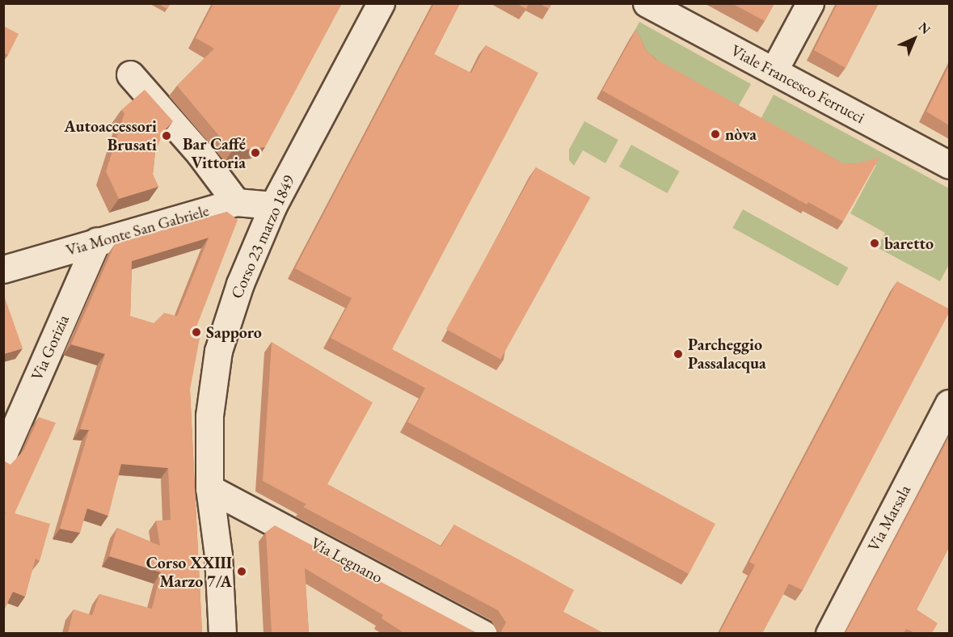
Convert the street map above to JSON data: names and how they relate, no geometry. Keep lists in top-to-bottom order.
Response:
{
  "streets": {
    "street": [
      "Viale Francesco Ferrucci",
      "Via Monte San Gabriele",
      "Corso 23 marzo 1849",
      "Via Gorizia",
      "Via Marsala",
      "Via Legnano"
    ]
  },
  "crossings": [
    ["Via Monte San Gabriele", "Corso 23 marzo 1849"],
    ["Via Monte San Gabriele", "Via Gorizia"],
    ["Corso 23 marzo 1849", "Via Legnano"]
  ],
  "places": [
    "nòva",
    "Autoaccessori Brusati",
    "Bar Caffé Vittoria",
    "baretto",
    "Sapporo",
    "Parcheggio Passalacqua",
    "Corso XXIII Marzo 7/A"
  ],
  "north": "top right"
}
